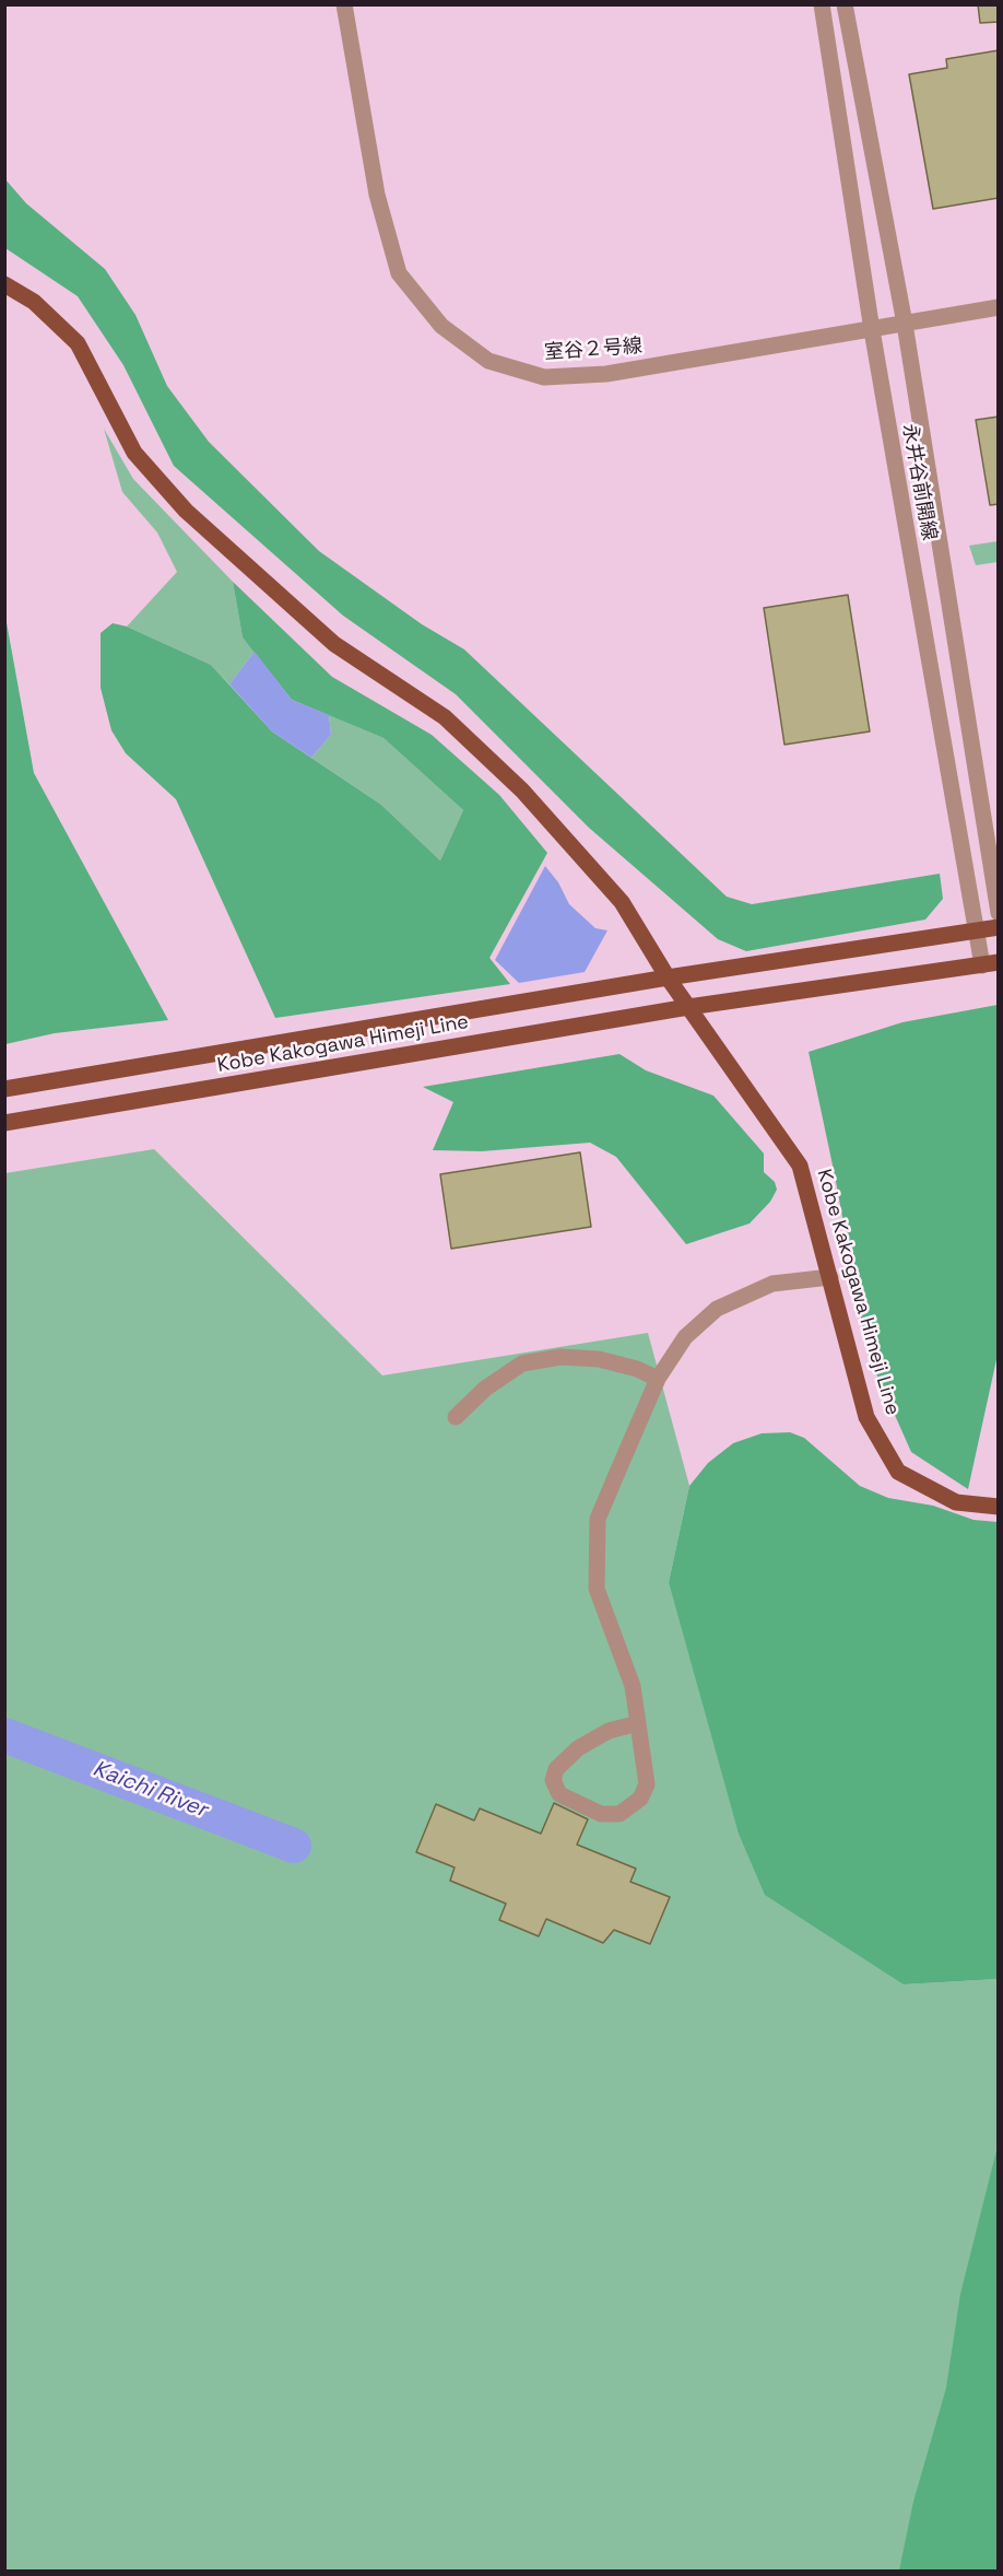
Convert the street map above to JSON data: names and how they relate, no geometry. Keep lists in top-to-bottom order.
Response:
{
  "streets": {
    "main road": ["Kobe Kakogawa Himeji Line"],
    "street": ["室谷２号線", "永井谷前開線"]
  },
  "crossings": [
    ["室谷２号線", "永井谷前開線"],
    ["永井谷前開線", "Kobe Kakogawa Himeji Line"]
  ],
  "water": ["Kaichi River"]
}
